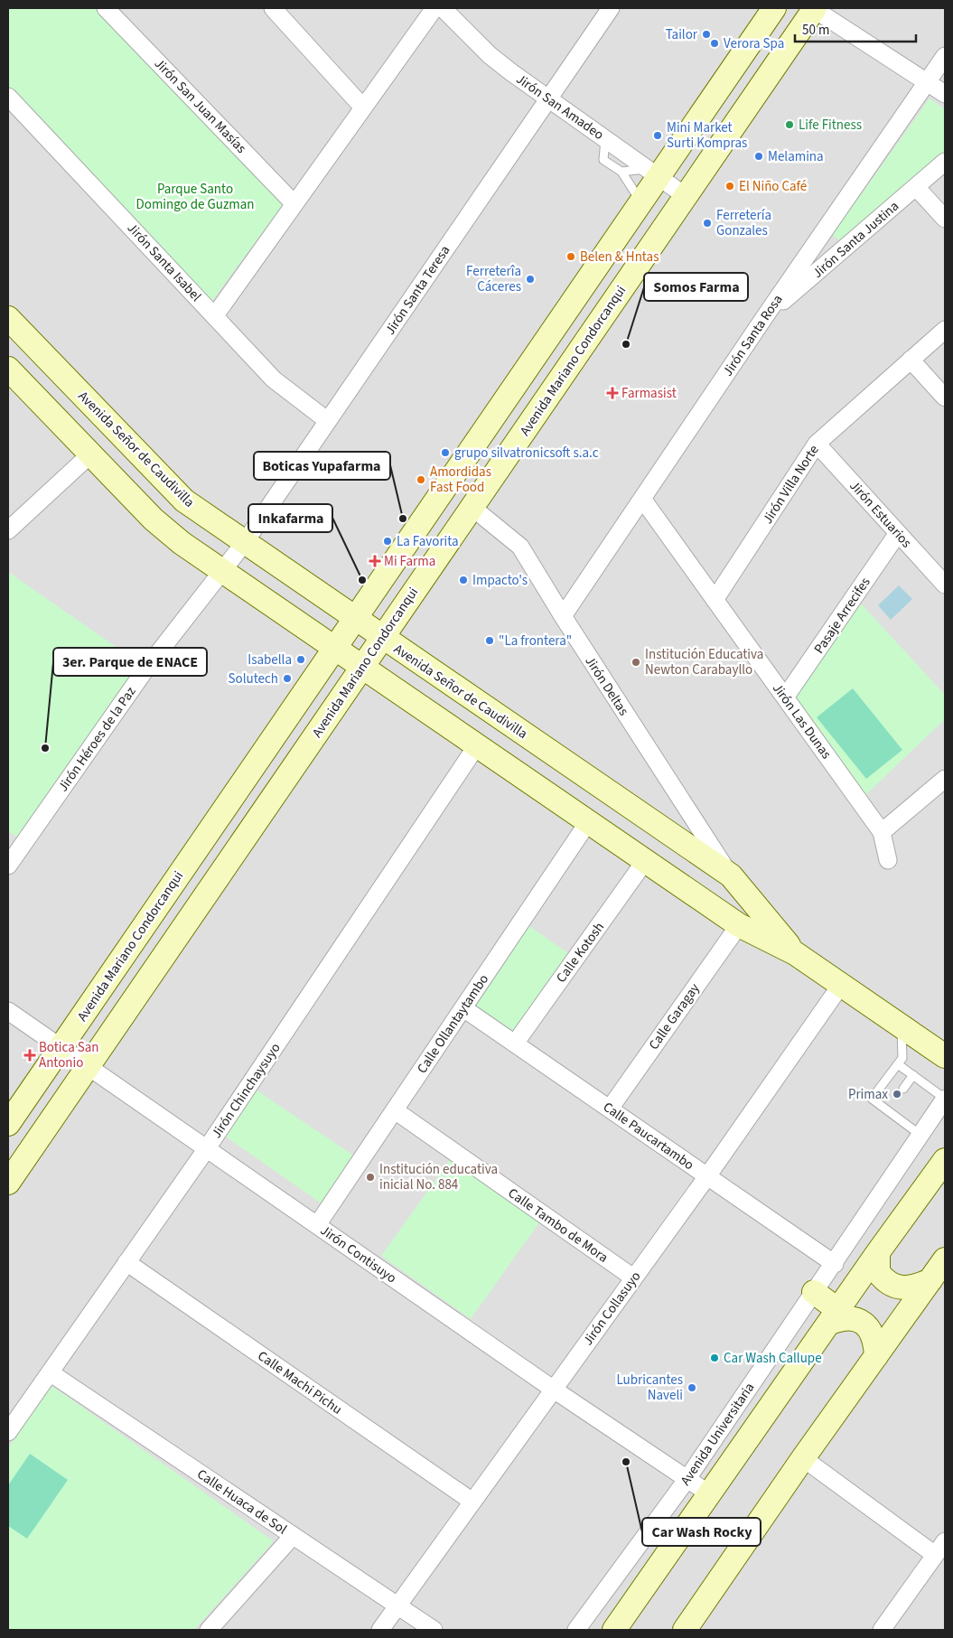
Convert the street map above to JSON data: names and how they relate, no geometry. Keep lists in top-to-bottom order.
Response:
{
  "streets": {
    "main road": ["Avenida Mariano Condorcanqui", "Avenida Señor de Caudivilla", "Avenida Universitaria"],
    "street": [
      "Jirón San Juan Masías",
      "Jirón San Amadeo",
      "Jirón Santa Justina",
      "Jirón Santa Isabel",
      "Jirón Santa Teresa",
      "Jirón Santa Rosa",
      "Jirón Villa Norte",
      "Jirón Estuarios",
      "Pasaje Arrecifes",
      "Jirón Deltas",
      "Jirón Las Dunas",
      "Jirón Héroes de la Paz",
      "Calle Kotosh",
      "Calle Garagay",
      "Calle Ollantaytambo",
      "Jirón Chinchaysuyo",
      "Calle Paucartambo",
      "Calle Tambo de Mora",
      "Jirón Contisuyo",
      "Jirón Collasuyo",
      "Calle Machi Pichu",
      "Calle Huaca de Sol"
    ]
  },
  "crossings": [
    ["Jirón San Amadeo", "Jirón Santa Teresa"],
    ["Jirón San Amadeo", "Avenida Mariano Condorcanqui"],
    ["Jirón Santa Justina", "Jirón Santa Rosa"],
    ["Jirón Santa Isabel", "Jirón Santa Teresa"],
    ["Jirón Santa Teresa", "Avenida Señor de Caudivilla"],
    ["Jirón Santa Teresa", "Jirón Héroes de la Paz"],
    ["Jirón Santa Rosa", "Jirón Deltas"],
    ["Jirón Santa Rosa", "Jirón Las Dunas"],
    ["Avenida Mariano Condorcanqui", "Avenida Señor de Caudivilla"],
    ["Avenida Mariano Condorcanqui", "Jirón Deltas"],
    ["Avenida Mariano Condorcanqui", "Jirón Contisuyo"],
    ["Avenida Señor de Caudivilla", "Jirón Deltas"],
    ["Avenida Señor de Caudivilla", "Jirón Héroes de la Paz"],
    ["Avenida Señor de Caudivilla", "Calle Kotosh"],
    ["Avenida Señor de Caudivilla", "Calle Garagay"],
    ["Avenida Señor de Caudivilla", "Calle Ollantaytambo"],
    ["Avenida Señor de Caudivilla", "Jirón Chinchaysuyo"],
    ["Avenida Señor de Caudivilla", "Jirón Collasuyo"],
    ["Jirón Villa Norte", "Jirón Estuarios"],
    ["Jirón Villa Norte", "Jirón Las Dunas"],
    ["Jirón Estuarios", "Pasaje Arrecifes"],
    ["Pasaje Arrecifes", "Jirón Las Dunas"],
    ["Calle Kotosh", "Calle Paucartambo"],
    ["Calle Garagay", "Calle Paucartambo"],
    ["Calle Ollantaytambo", "Calle Paucartambo"],
    ["Calle Ollantaytambo", "Calle Tambo de Mora"],
    ["Calle Ollantaytambo", "Jirón Contisuyo"],
    ["Jirón Chinchaysuyo", "Jirón Contisuyo"],
    ["Jirón Chinchaysuyo", "Calle Machi Pichu"],
    ["Jirón Chinchaysuyo", "Calle Huaca de Sol"],
    ["Calle Paucartambo", "Jirón Collasuyo"],
    ["Calle Paucartambo", "Avenida Universitaria"],
    ["Calle Tambo de Mora", "Jirón Collasuyo"],
    ["Jirón Contisuyo", "Jirón Collasuyo"],
    ["Jirón Contisuyo", "Avenida Universitaria"],
    ["Jirón Collasuyo", "Calle Machi Pichu"],
    ["Jirón Collasuyo", "Calle Huaca de Sol"]
  ],
  "parks": ["Parque Santo Domingo de Guzman"],
  "places": {
    "other": [
      "Tailor",
      "Verora Spa",
      "Life Fitness",
      "Mini Market Surti Kompras",
      "Melamina",
      "El Niño Café",
      "Ferretería Gonzales",
      "Belen & Hntas",
      "Ferreterîa Cáceres",
      "Somos Farma",
      "grupo silvatronicsoft s.a.c",
      "Amordidas Fast Food",
      "Boticas Yupafarma",
      "La Favorita",
      "Inkafarma",
      "Impacto's",
      "\"La frontera\"",
      "Isabella",
      "Institución Educativa Newton Carabayllo",
      "Solutech",
      "3er. Parque de ENACE",
      "Primax",
      "Institución educativa inicial No. 884",
      "Car Wash Callupe",
      "Lubricantes Naveli",
      "Car Wash Rocky"
    ],
    "health": ["Farmasist", "Mi Farma", "Botica San Antonio"]
  },
  "scale_bar": "50 m"
}
